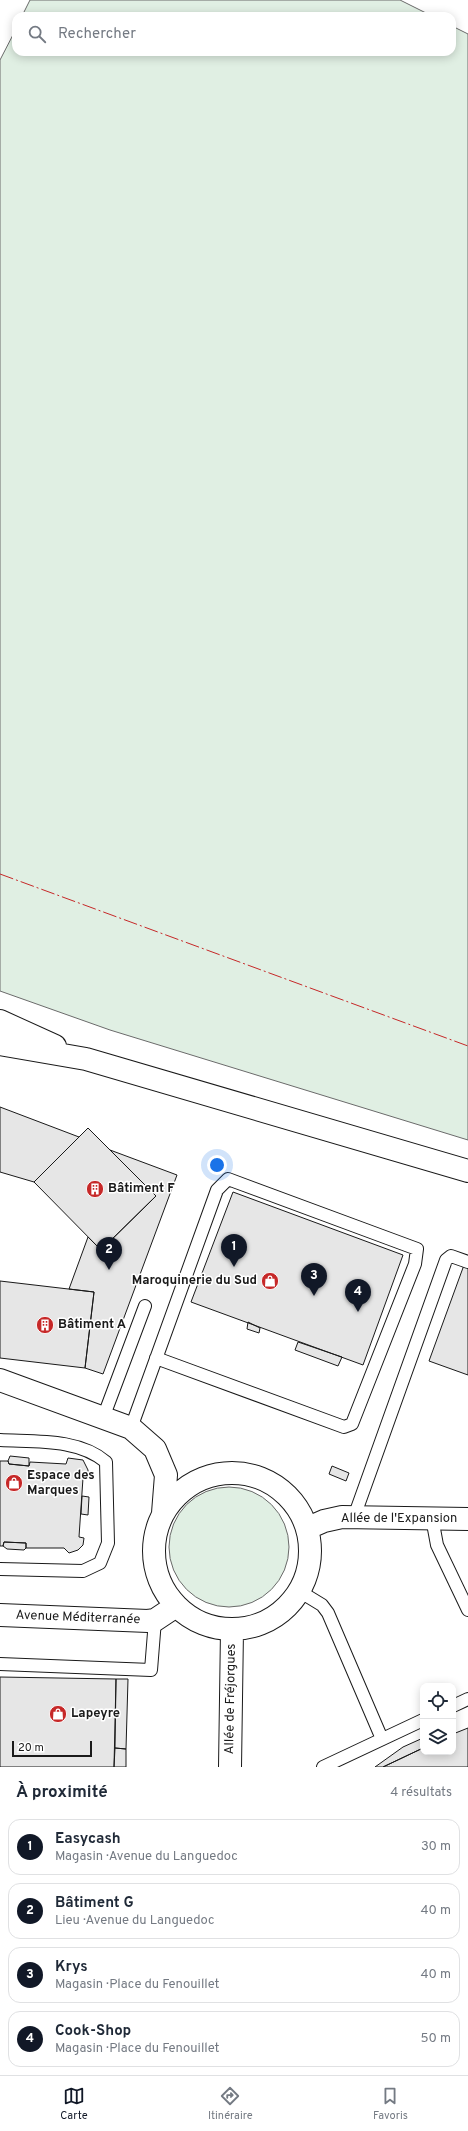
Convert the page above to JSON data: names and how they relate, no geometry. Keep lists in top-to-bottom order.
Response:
{
  "streets": {
    "street": ["Allée de l'Expansion", "Avenue Méditerranée", "Allée de Fréjorgues"]
  },
  "places": {
    "building": ["Bâtiment F", "Bâtiment A"],
    "shop": ["Maroquinerie du Sud", "Espace des Marques", "Lapeyre"]
  },
  "scale_bar": "20 m",
  "page": {
    "search": "Rechercher",
    "pins": [
      "1",
      "2",
      "3",
      "4"
    ],
    "scale": "20 m",
    "heading": ["À proximité", "4 résultats"],
    "list": [
      {
        "mark": "1",
        "name": "Easycash",
        "note": "Magasin · Avenue du Languedoc",
        "value": "30 m"
      },
      {
        "mark": "2",
        "name": "Bâtiment G",
        "note": "Lieu · Avenue du Languedoc",
        "value": "40 m"
      },
      {
        "mark": "3",
        "name": "Krys",
        "note": "Magasin · Place du Fenouillet",
        "value": "40 m"
      },
      {
        "mark": "4",
        "name": "Cook-Shop",
        "note": "Magasin · Place du Fenouillet",
        "value": "50 m"
      }
    ],
    "nav": ["Carte", "Itinéraire", "Favoris"]
  }
}
